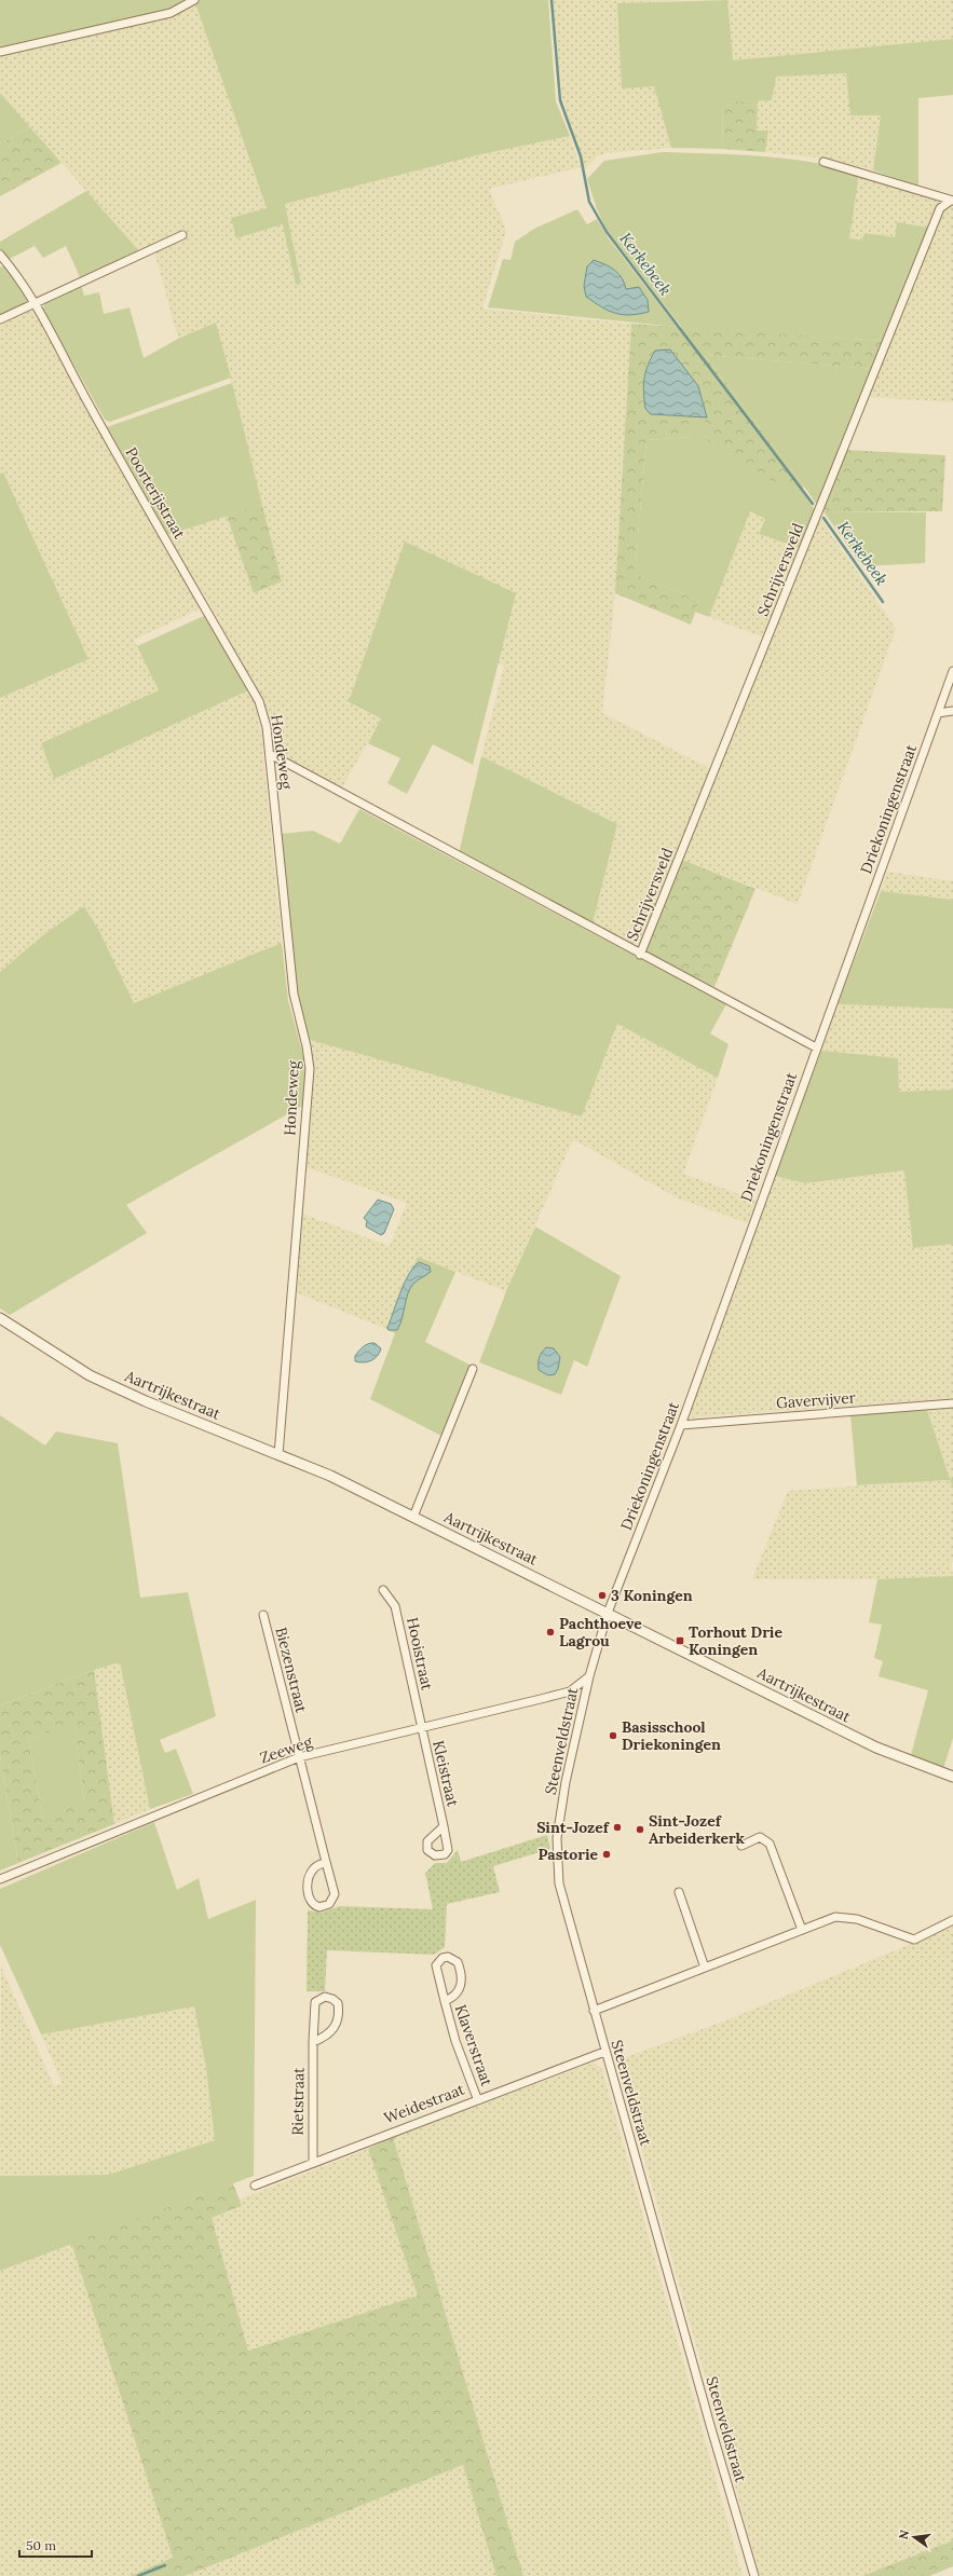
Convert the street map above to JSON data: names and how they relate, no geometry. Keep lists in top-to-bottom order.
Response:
{
  "streets": {
    "street": [
      "Poorterijstraat",
      "Schrijversveld",
      "Hondeweg",
      "Driekoningenstraat",
      "Aartrijkestraat",
      "Gavervijver",
      "Hooistraat",
      "Biezenstraat",
      "Steenveldstraat",
      "Zeeweg",
      "Kleistraat",
      "Klaverstraat",
      "Rietstraat",
      "Weidestraat"
    ]
  },
  "crossings": [
    ["Poorterijstraat", "Hondeweg"],
    ["Schrijversveld", "Hondeweg"],
    ["Schrijversveld", "Driekoningenstraat"],
    ["Hondeweg", "Aartrijkestraat"],
    ["Driekoningenstraat", "Aartrijkestraat"],
    ["Driekoningenstraat", "Gavervijver"],
    ["Driekoningenstraat", "Steenveldstraat"],
    ["Aartrijkestraat", "Steenveldstraat"],
    ["Hooistraat", "Zeeweg"],
    ["Hooistraat", "Kleistraat"],
    ["Biezenstraat", "Zeeweg"],
    ["Steenveldstraat", "Zeeweg"],
    ["Steenveldstraat", "Weidestraat"],
    ["Zeeweg", "Kleistraat"],
    ["Klaverstraat", "Weidestraat"],
    ["Rietstraat", "Weidestraat"]
  ],
  "water": ["Kerkebeek"],
  "places": {
    "other": [
      "3 Koningen",
      "Pachthoeve Lagrou",
      "Basisschool Driekoningen",
      "Sint-Jozef",
      "Sint-Jozef Arbeiderkerk",
      "Pastorie"
    ],
    "transit": ["Torhout Drie Koningen"]
  },
  "scale_bar": "50 m",
  "north": "left"
}
